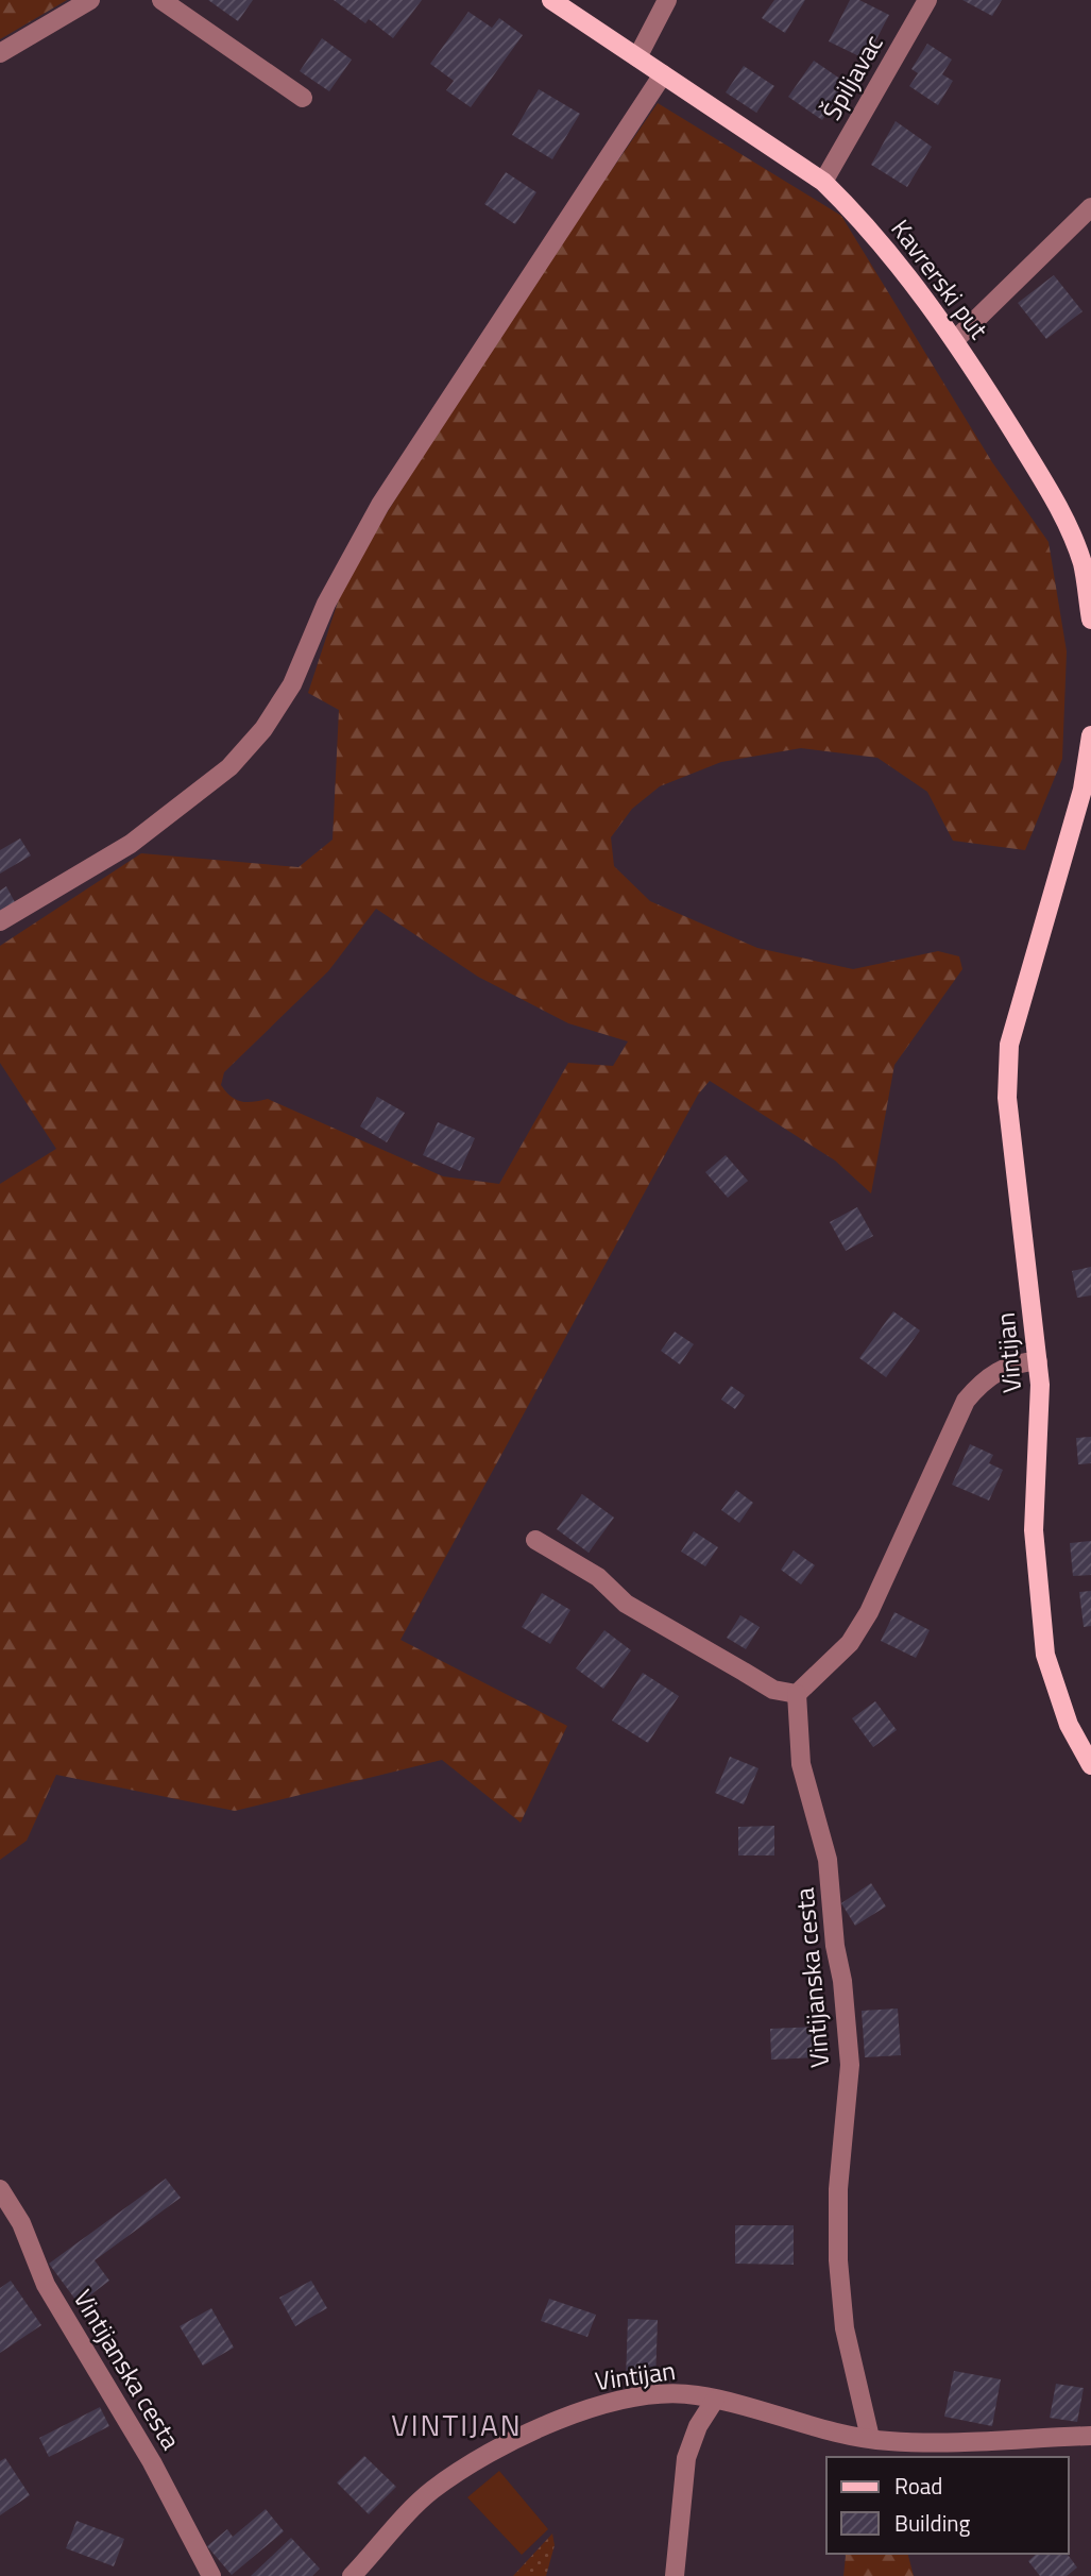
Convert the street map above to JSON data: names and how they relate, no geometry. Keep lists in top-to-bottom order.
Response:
{
  "streets": {
    "main road": ["Kavrerski put", "Vintijan"],
    "street": ["Špiljavac", "Vintijanska cesta"]
  },
  "crossings": [
    ["Špiljavac", "Kavrerski put"],
    ["Vintijan", "Vintijanska cesta"]
  ],
  "districts": ["VINTIJAN"],
  "legend": ["Road", "Building"]
}
